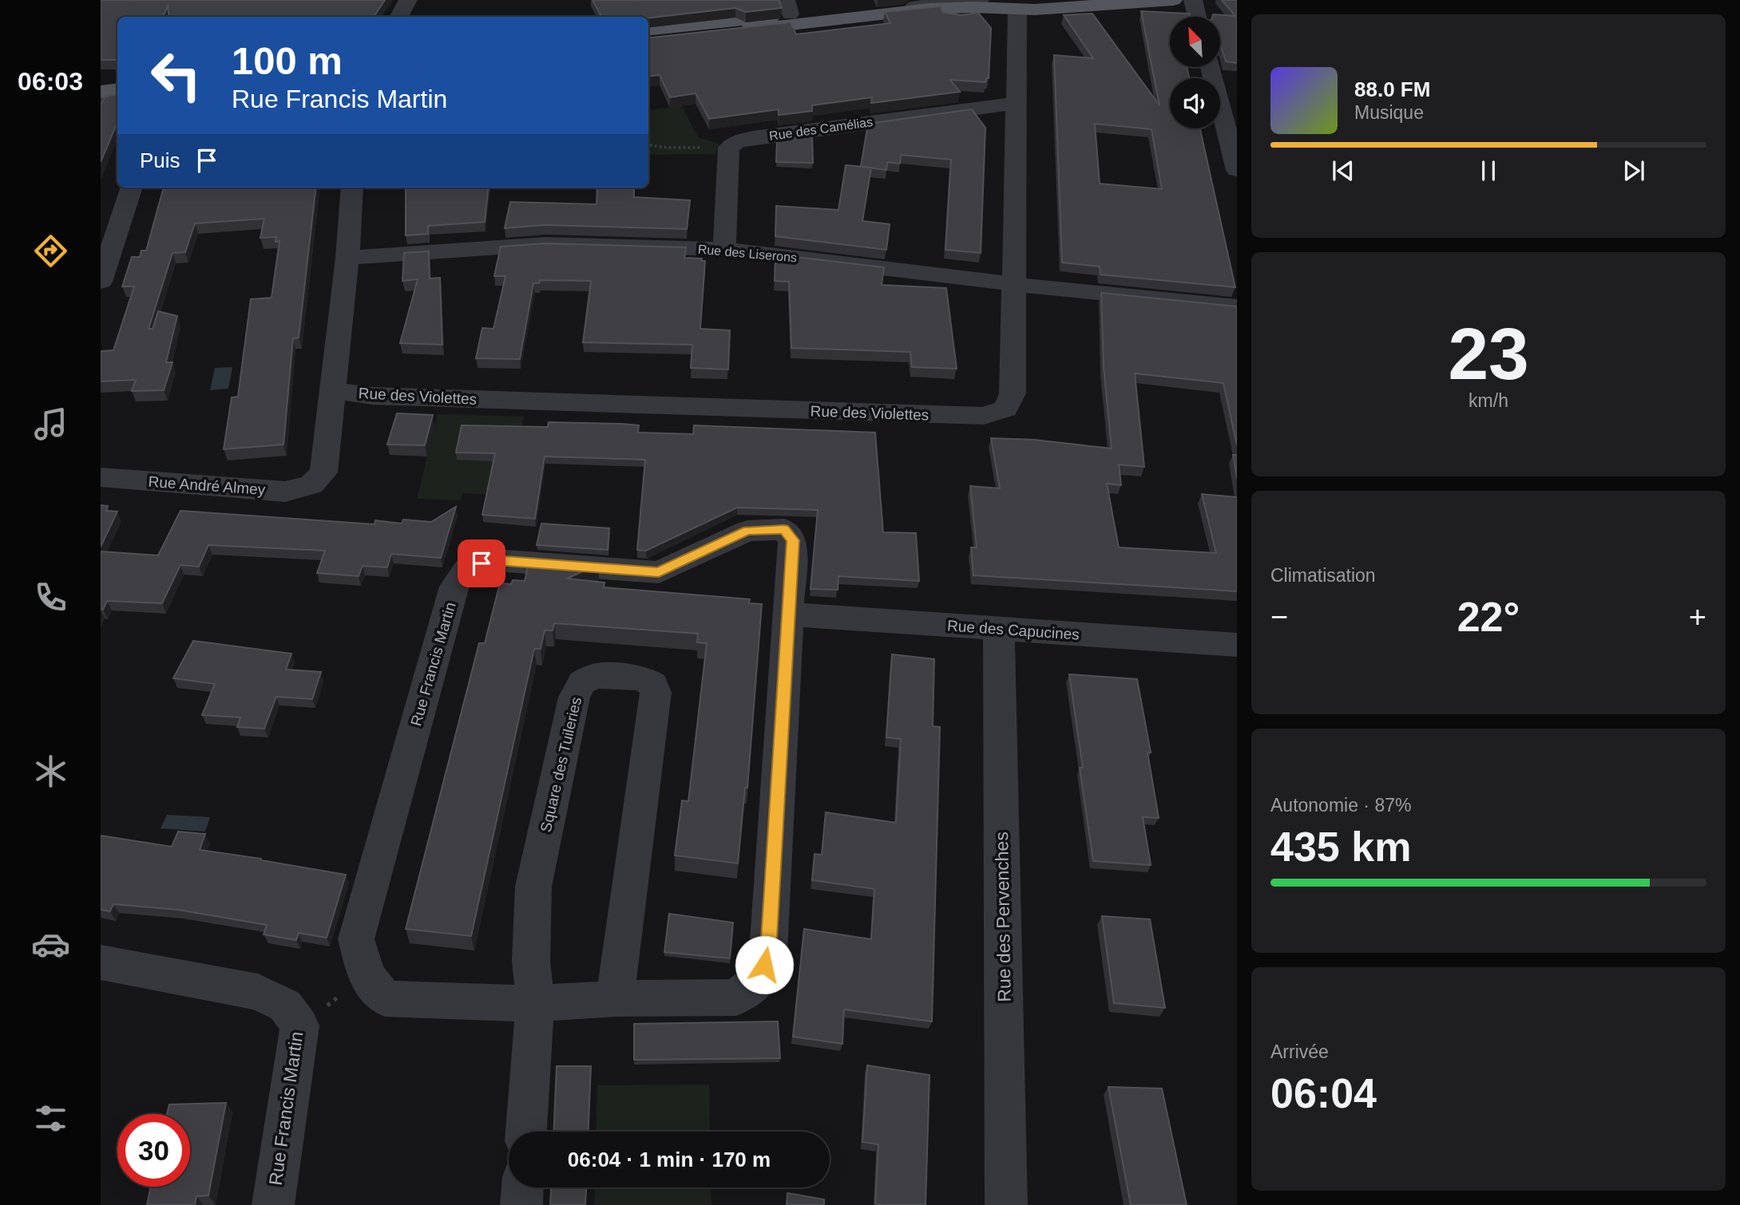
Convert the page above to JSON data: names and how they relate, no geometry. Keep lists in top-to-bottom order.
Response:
{
  "streets": {
    "street": [
      "Rue des Camélias",
      "Rue des Liserons",
      "Rue des Violettes",
      "Rue André Almey",
      "Rue des Capucines",
      "Rue Francis Martin",
      "Square des Tuileries",
      "Rue des Pervenches"
    ]
  },
  "crossings": [
    ["Rue des Camélias", "Rue des Violettes"],
    ["Rue des Liserons", "Rue des Violettes"],
    ["Rue des Violettes", "Rue André Almey"],
    ["Rue des Capucines", "Rue Francis Martin"],
    ["Rue des Capucines", "Rue des Pervenches"],
    ["Rue Francis Martin", "Square des Tuileries"]
  ],
  "north": "top left",
  "page": {
    "tabs": "06:03",
    "turn": ["100 m", "Rue Francis Martin"],
    "song": ["88.0 FM", "Musique"],
    "then": "Puis",
    "tile": [
      ["23", "km/h"],
      "Climatisation",
      ["Autonomie · 87%", "435 km"],
      ["Arrivée", "06:04"]
    ],
    "heat": ["−", "22°", "+"],
    "limit": "30",
    "trip": "06:04 · 1 min · 170 m"
  }
}
